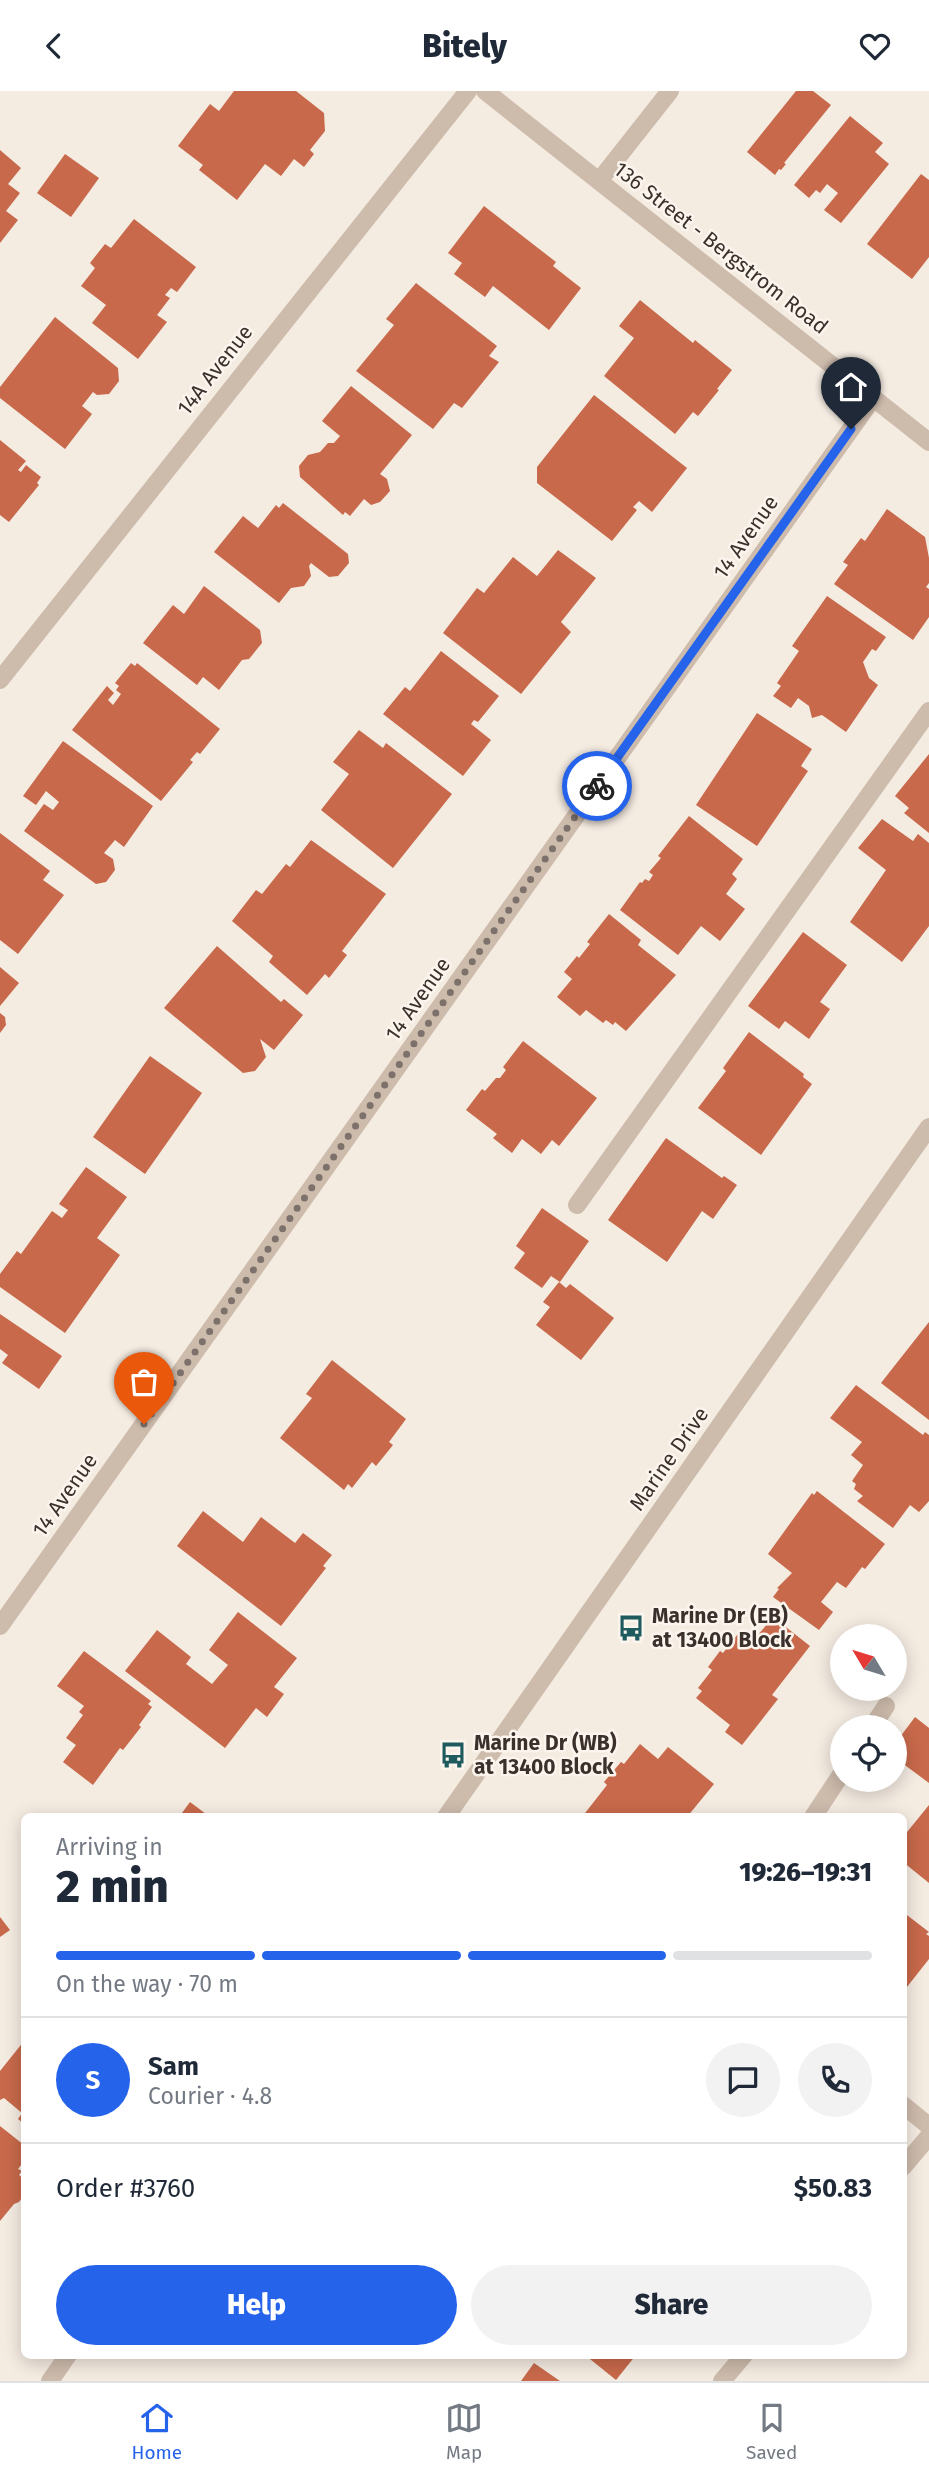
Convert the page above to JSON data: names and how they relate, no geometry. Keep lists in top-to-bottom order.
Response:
{
  "streets": {
    "street": [
      "136 Street - Bergstrom Road",
      "14A Avenue",
      "14 Avenue",
      "Marine Drive"
    ]
  },
  "crossings": [
    ["136 Street - Bergstrom Road", "14 Avenue"]
  ],
  "places": {
    "bus stop": ["Marine Dr (EB) at 13400 Block", "Marine Dr (WB) at 13400 Block"]
  },
  "north": "top left",
  "page": {
    "header": "Bitely",
    "heading": ["2 min", "Arriving in", "19:26–19:31"],
    "panel": [
      "Sam",
      "Courier · 4.8",
      "Order #3760",
      "$50.83"
    ],
    "bar": "On the way · 70 m",
    "round": "S",
    "buttons": ["Help", "Share"],
    "tabs": ["Home", "Map", "Saved"]
  }
}
